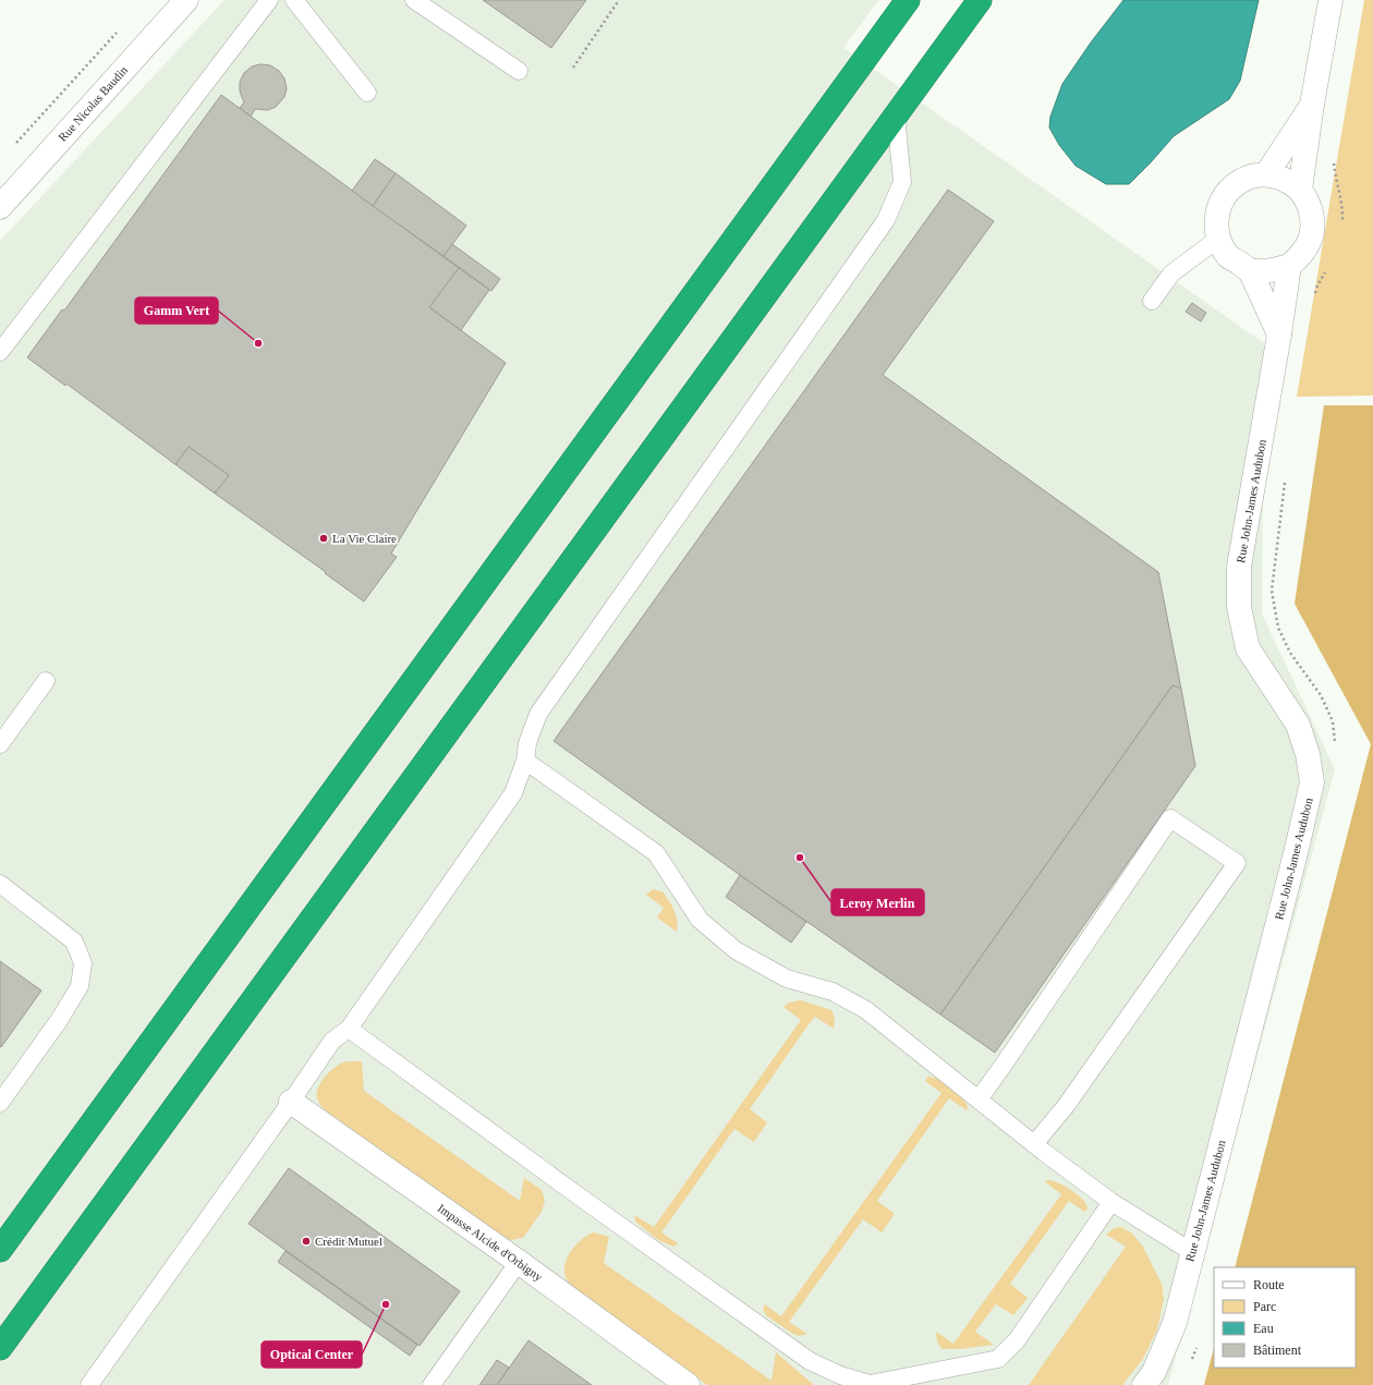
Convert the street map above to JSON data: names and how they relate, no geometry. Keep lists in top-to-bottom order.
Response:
{
  "streets": {
    "street": ["Rue Nicolas Baudin", "Rue John-James Audubon", "Impasse Alcide d'Orbigny"]
  },
  "places": [
    "Gamm Vert",
    "La Vie Claire",
    "Leroy Merlin",
    "Crédit Mutuel",
    "Optical Center"
  ],
  "legend": [
    "Route",
    "Parc",
    "Eau",
    "Bâtiment"
  ]
}
